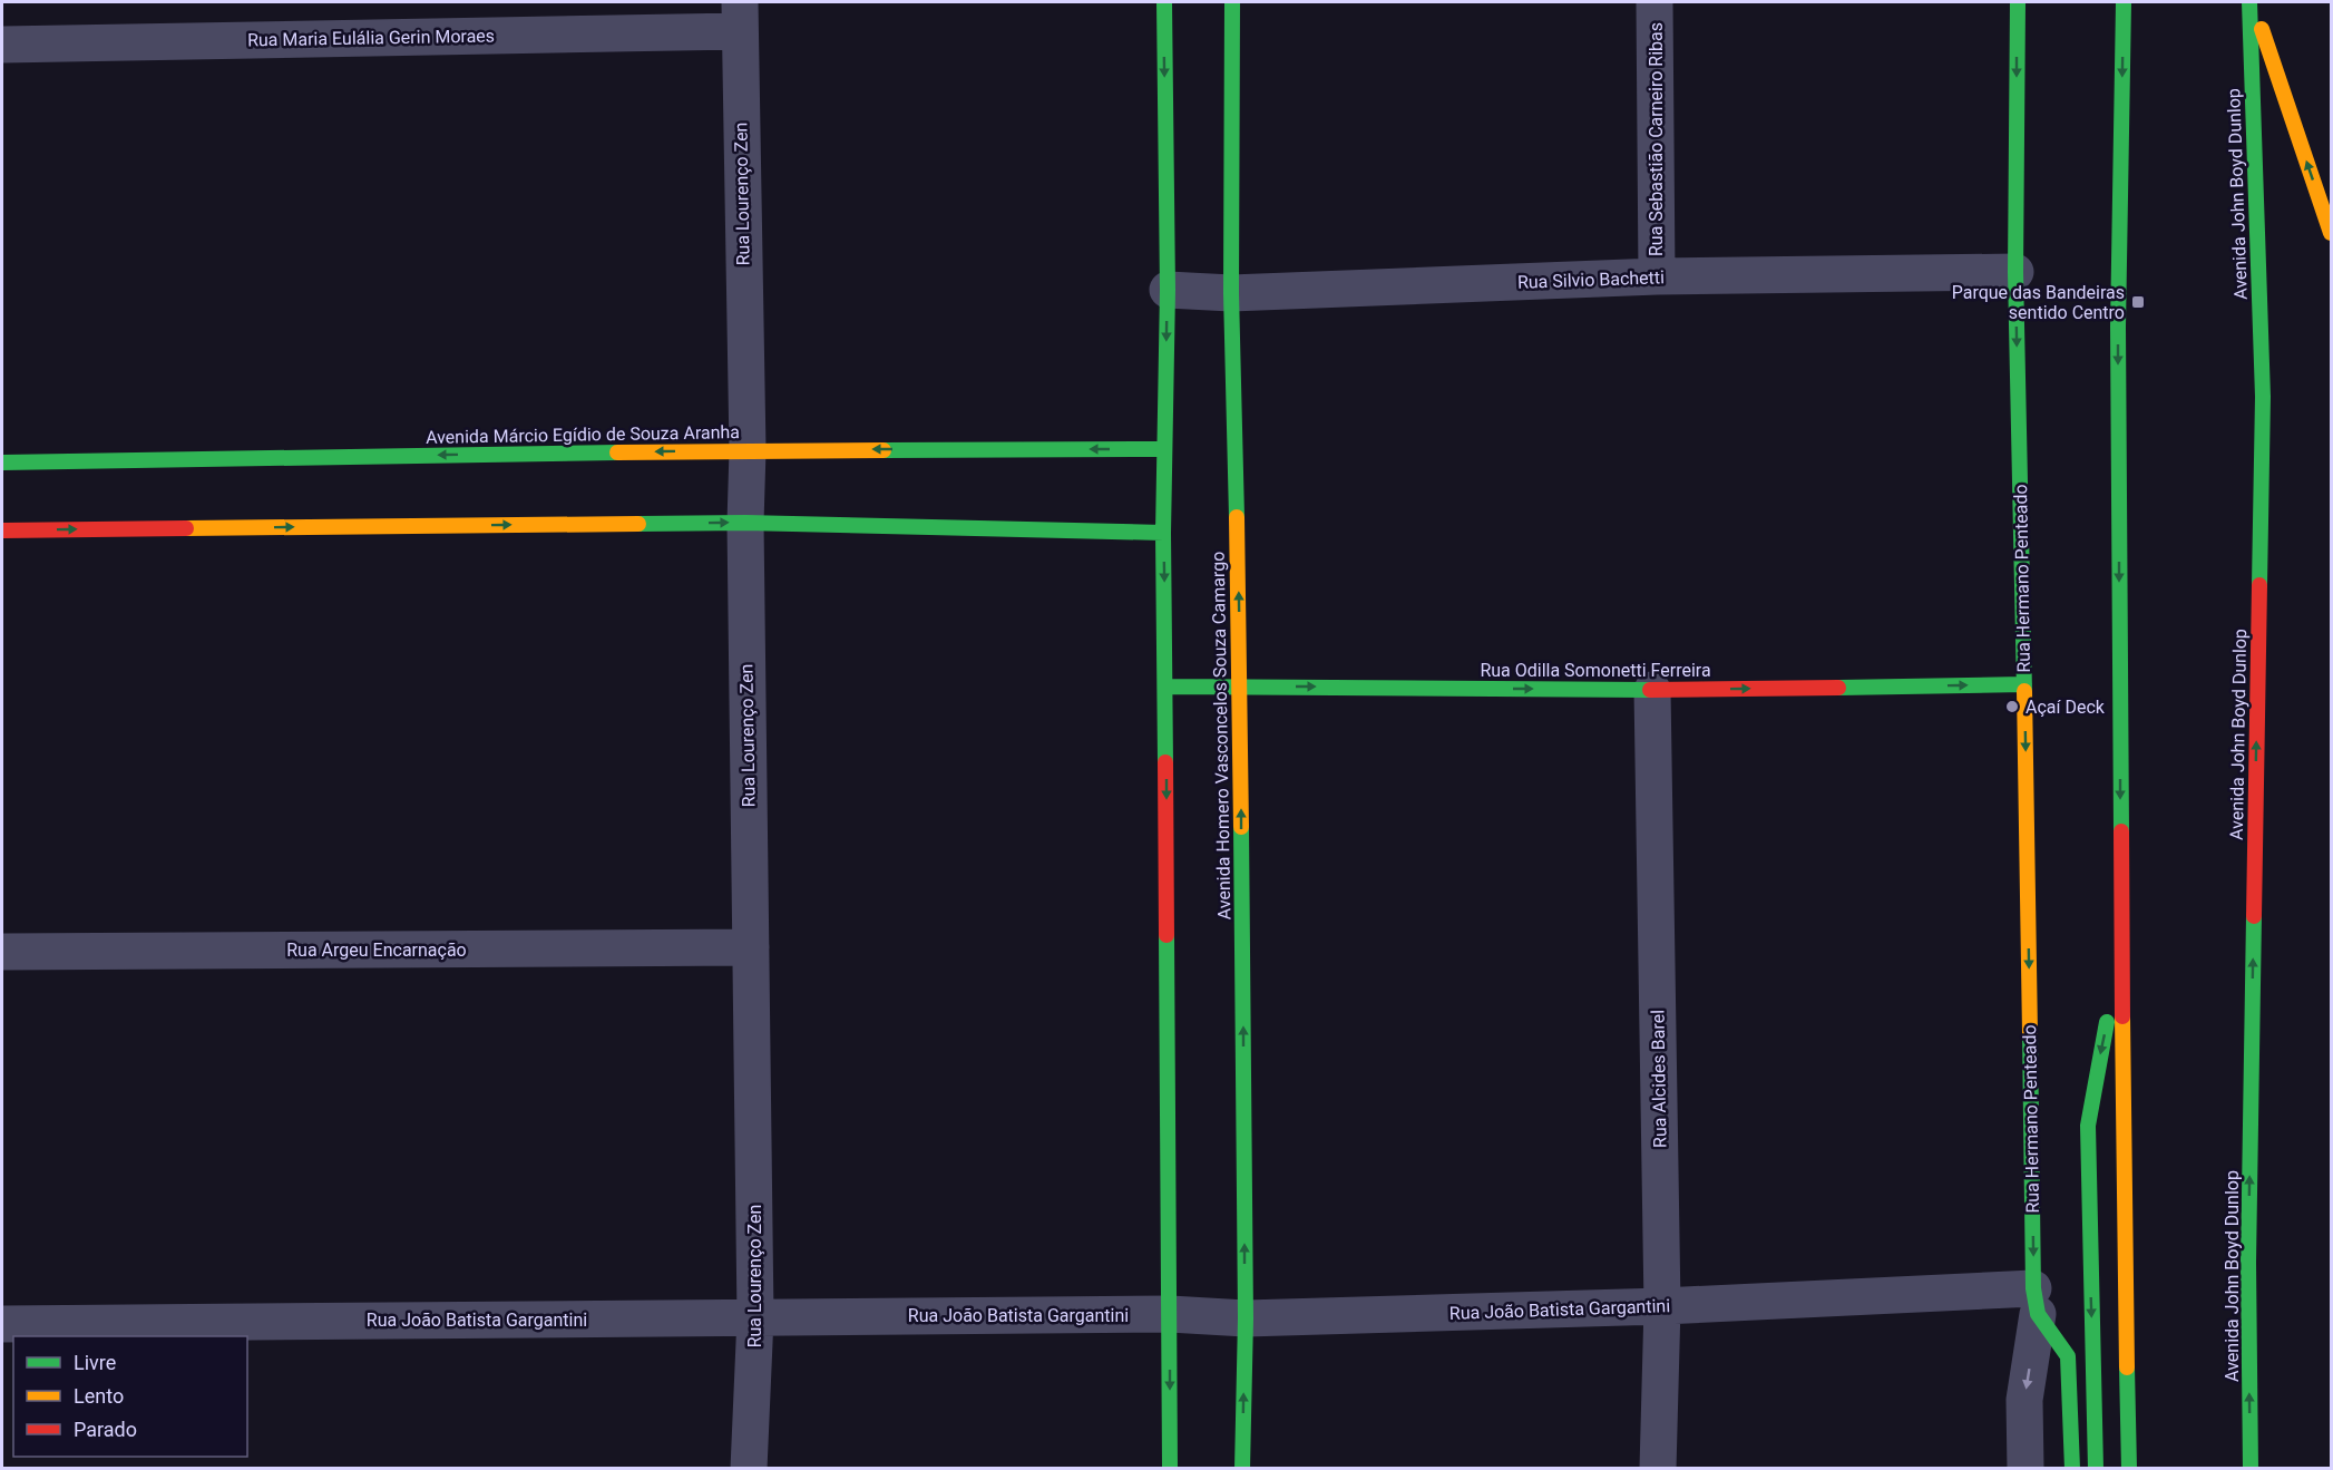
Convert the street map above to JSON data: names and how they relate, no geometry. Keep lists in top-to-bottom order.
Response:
{
  "streets": {
    "main road": [
      "Avenida John Boyd Dunlop",
      "Avenida Márcio Egídio de Souza Aranha",
      "Rua Hermano Penteado",
      "Rua Odilla Somonetti Ferreira",
      "Avenida Homero Vasconcelos Souza Camargo"
    ],
    "street": [
      "Rua Maria Eulália Gerin Moraes",
      "Rua Sebastião Carneiro Ribas",
      "Rua Lourenço Zen",
      "Rua Silvio Bachetti",
      "Rua Argeu Encarnação",
      "Rua Alcides Barel",
      "Rua João Batista Gargantini"
    ]
  },
  "crossings": [
    ["Rua Maria Eulália Gerin Moraes", "Rua Lourenço Zen"],
    ["Rua Sebastião Carneiro Ribas", "Rua Silvio Bachetti"],
    ["Rua Lourenço Zen", "Avenida Márcio Egídio de Souza Aranha"],
    ["Rua Lourenço Zen", "Rua Argeu Encarnação"],
    ["Rua Lourenço Zen", "Rua João Batista Gargantini"],
    ["Rua Silvio Bachetti", "Rua Hermano Penteado"],
    ["Rua Silvio Bachetti", "Avenida Homero Vasconcelos Souza Camargo"],
    ["Rua Hermano Penteado", "Rua Odilla Somonetti Ferreira"],
    ["Rua Hermano Penteado", "Rua João Batista Gargantini"],
    ["Rua Odilla Somonetti Ferreira", "Avenida Homero Vasconcelos Souza Camargo"],
    ["Rua Odilla Somonetti Ferreira", "Rua Alcides Barel"],
    ["Avenida Homero Vasconcelos Souza Camargo", "Rua João Batista Gargantini"],
    ["Rua Alcides Barel", "Rua João Batista Gargantini"]
  ],
  "one_way": ["Rua Odilla Somonetti Ferreira"],
  "places": {
    "transit": ["Parque das Bandeiras sentido Centro"],
    "other": ["Açaí Deck"]
  },
  "legend": ["Livre", "Lento", "Parado"]
}
